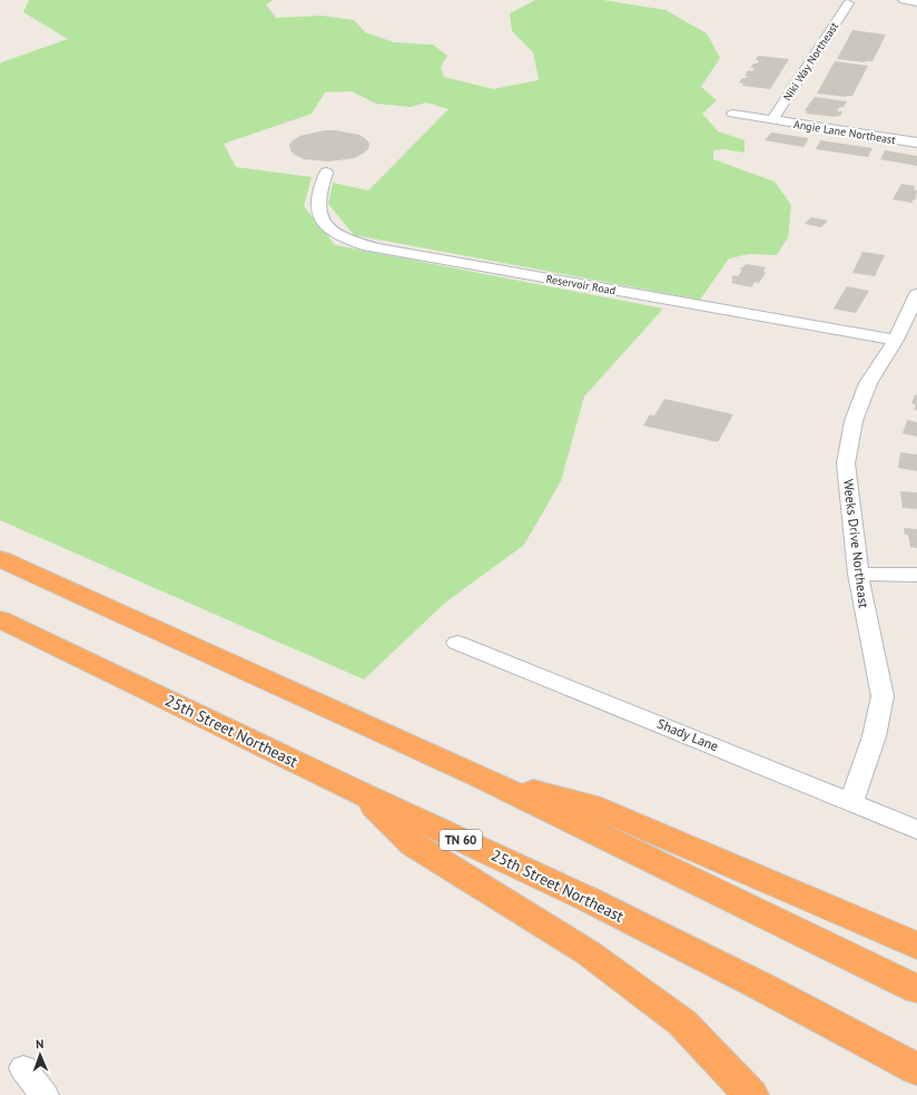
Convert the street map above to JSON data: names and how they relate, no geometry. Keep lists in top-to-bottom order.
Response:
{
  "streets": {
    "highway": ["25th Street Northeast", "TN 60"],
    "street": [
      "Niki Way Northeast",
      "Angie Lane Northeast",
      "Reservoir Road",
      "Weeks Drive Northeast",
      "Shady Lane"
    ]
  },
  "crossings": [
    ["Niki Way Northeast", "Angie Lane Northeast"],
    ["Reservoir Road", "Weeks Drive Northeast"],
    ["Weeks Drive Northeast", "Shady Lane"]
  ],
  "north": "top"
}
